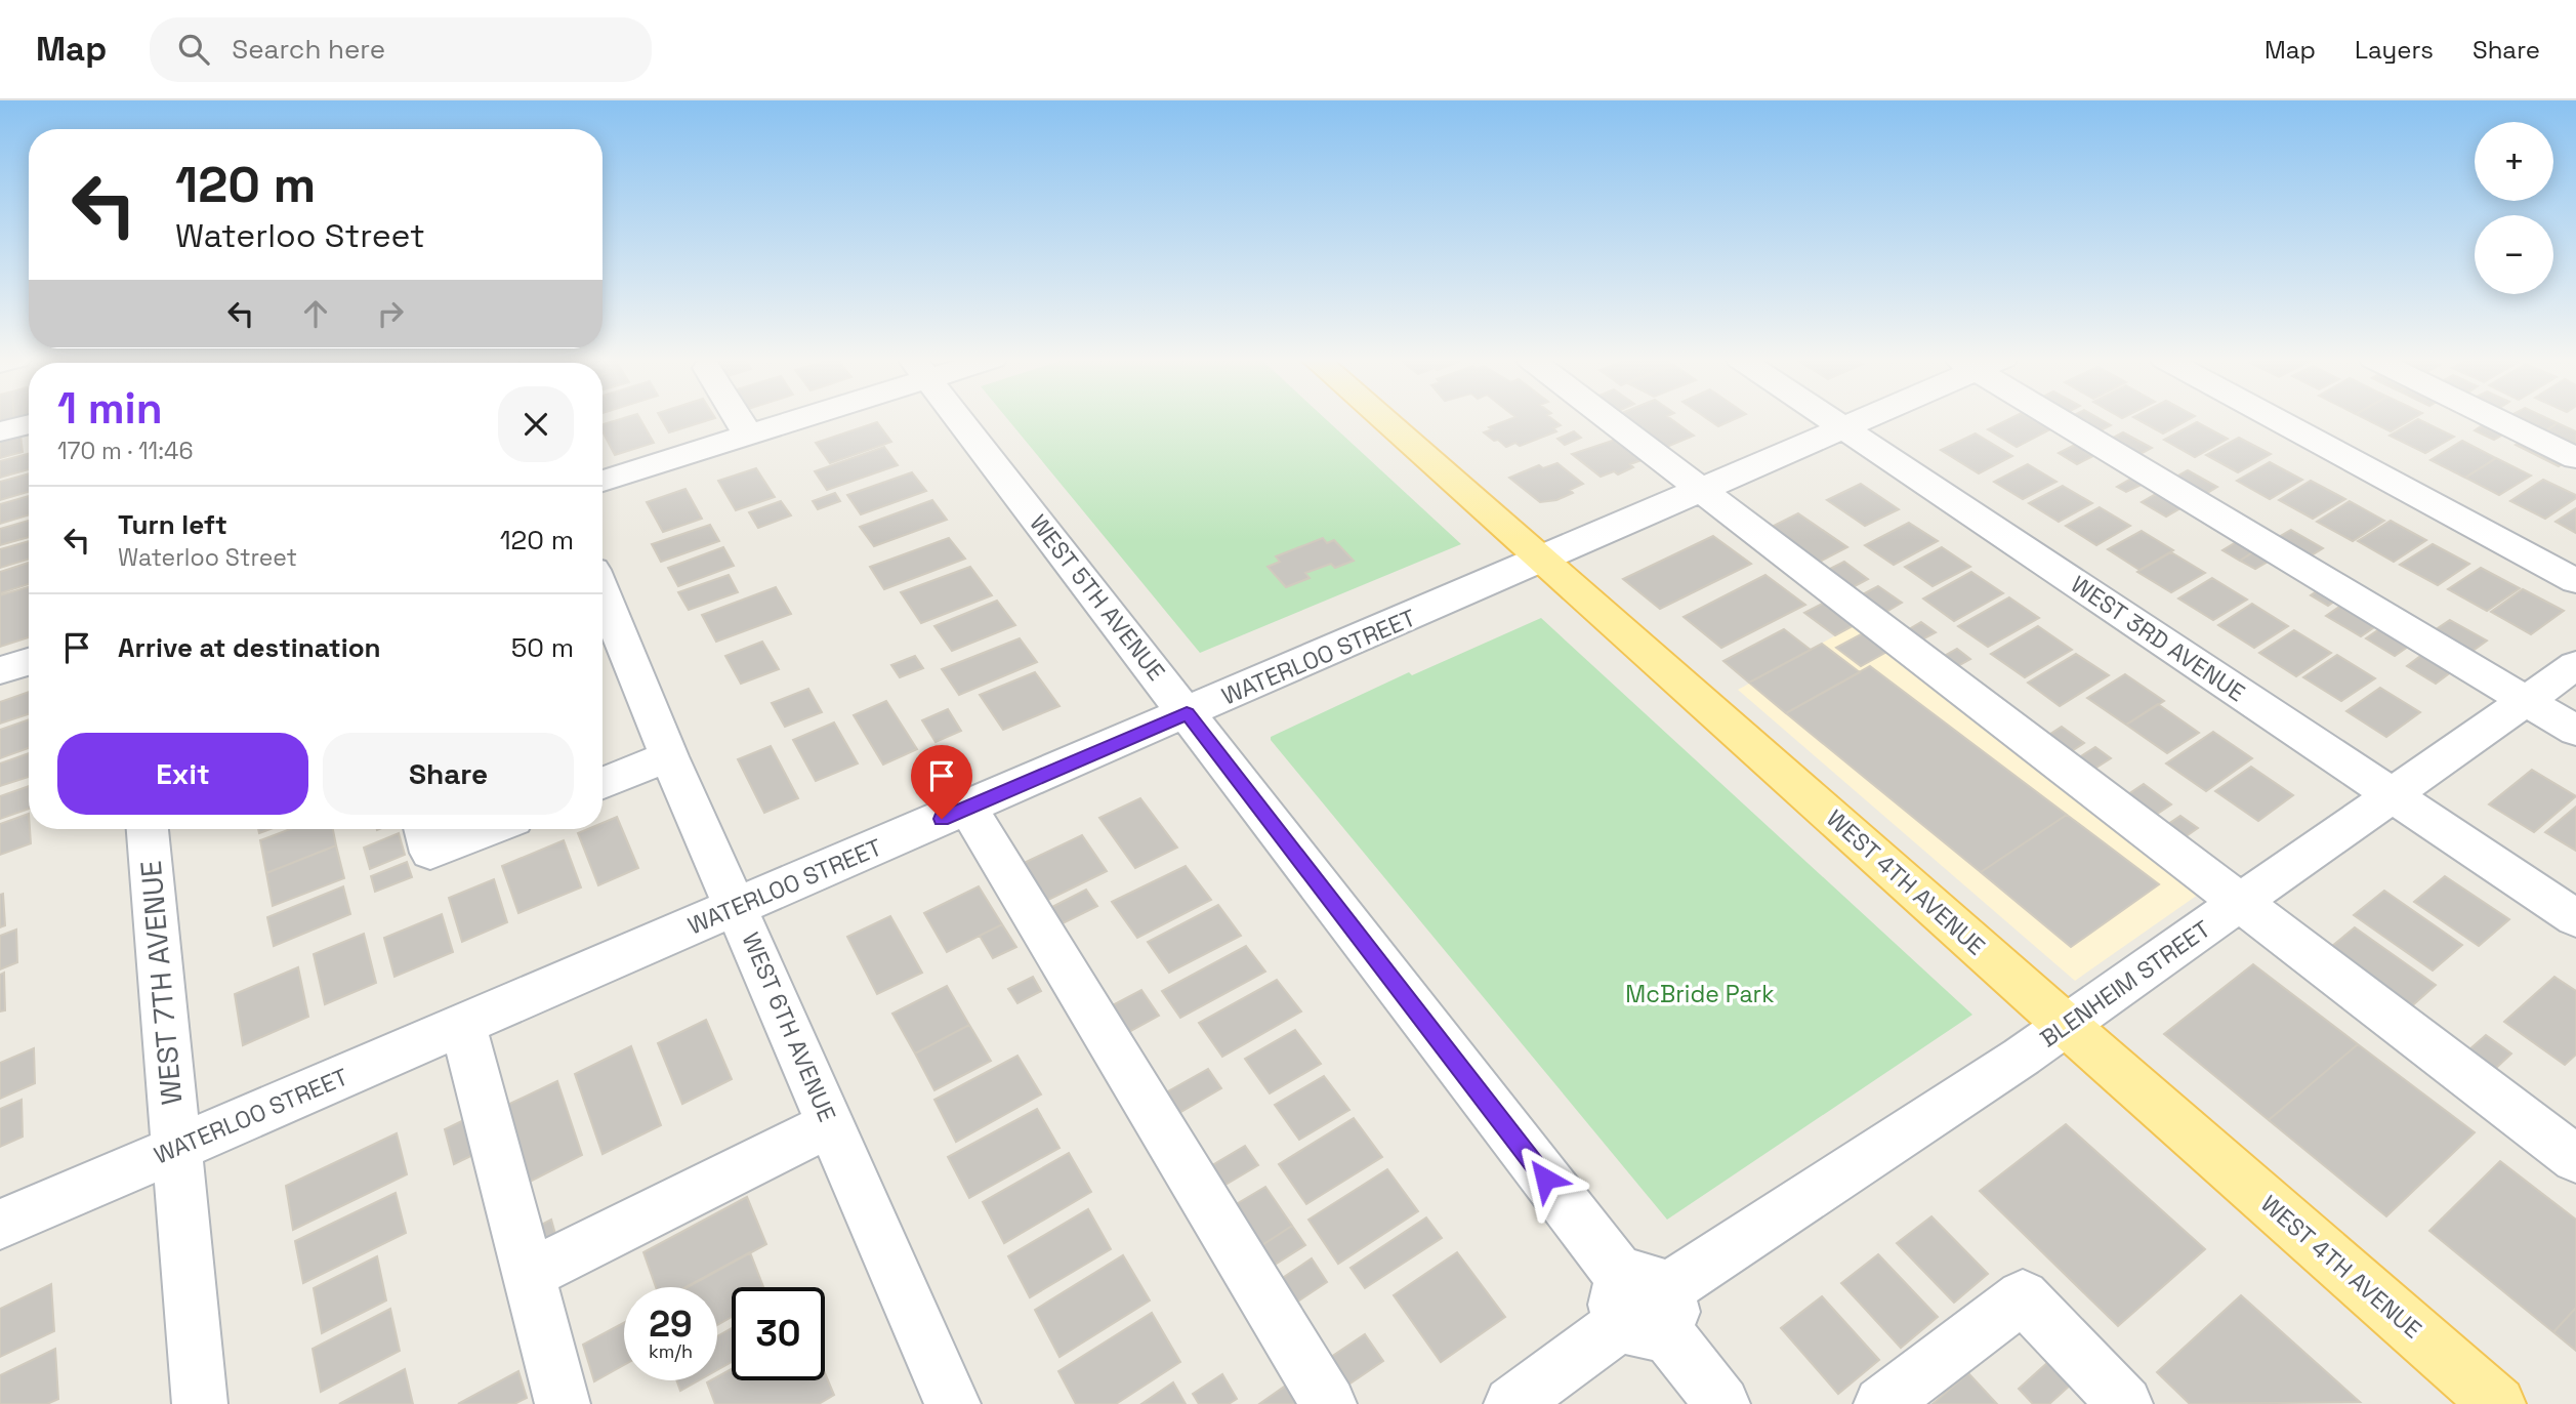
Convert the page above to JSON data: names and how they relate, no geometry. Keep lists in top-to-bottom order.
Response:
{
  "streets": {
    "main road": ["WEST 4TH AVENUE"],
    "street": [
      "WEST 5TH AVENUE",
      "WEST 3RD AVENUE",
      "WATERLOO STREET",
      "WEST 7TH AVENUE",
      "BLENHEIM STREET",
      "WEST 6TH AVENUE"
    ]
  },
  "crossings": [
    ["WEST 5TH AVENUE", "WATERLOO STREET"],
    ["WEST 5TH AVENUE", "BLENHEIM STREET"],
    ["WEST 3RD AVENUE", "WATERLOO STREET"],
    ["WEST 3RD AVENUE", "BLENHEIM STREET"],
    ["WATERLOO STREET", "WEST 4TH AVENUE"],
    ["WATERLOO STREET", "WEST 7TH AVENUE"],
    ["WATERLOO STREET", "WEST 6TH AVENUE"],
    ["WEST 4TH AVENUE", "BLENHEIM STREET"]
  ],
  "parks": ["McBride Park"],
  "page": {
    "header": "Map",
    "search": "Search here",
    "nav": ["Map", "Layers", "Share"],
    "map_buttons": ["+", "−"],
    "turn": ["120 m", "Waterloo Street"],
    "heading": ["1 min", "170 m · 11:46"],
    "list": [
      {
        "name": "Turn left",
        "note": "Waterloo Street",
        "value": "120 m"
      },
      {
        "name": "Arrive at destination",
        "value": "50 m"
      }
    ],
    "buttons": ["Exit", "Share"],
    "speed": "29 km/h",
    "limit": "30"
  }
}
